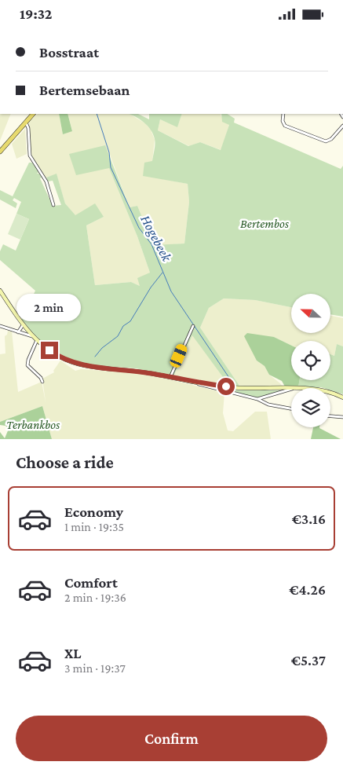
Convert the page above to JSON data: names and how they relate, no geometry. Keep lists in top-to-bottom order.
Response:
{
  "water": ["Hogebeek"],
  "parks": ["Bertembos", "Terbankbos"],
  "north": "left",
  "page": {
    "status": "19:32",
    "banner": ["Bosstraat", "Bertemsebaan"],
    "bubble": "2 min",
    "heading": "Choose a ride",
    "list": [
      {
        "name": "Economy",
        "note": "1 min · 19:35",
        "value": "€3.16"
      },
      {
        "name": "Comfort",
        "note": "2 min · 19:36",
        "value": "€4.26"
      },
      {
        "name": "XL",
        "note": "3 min · 19:37",
        "value": "€5.37"
      }
    ],
    "buttons": "Confirm"
  }
}
